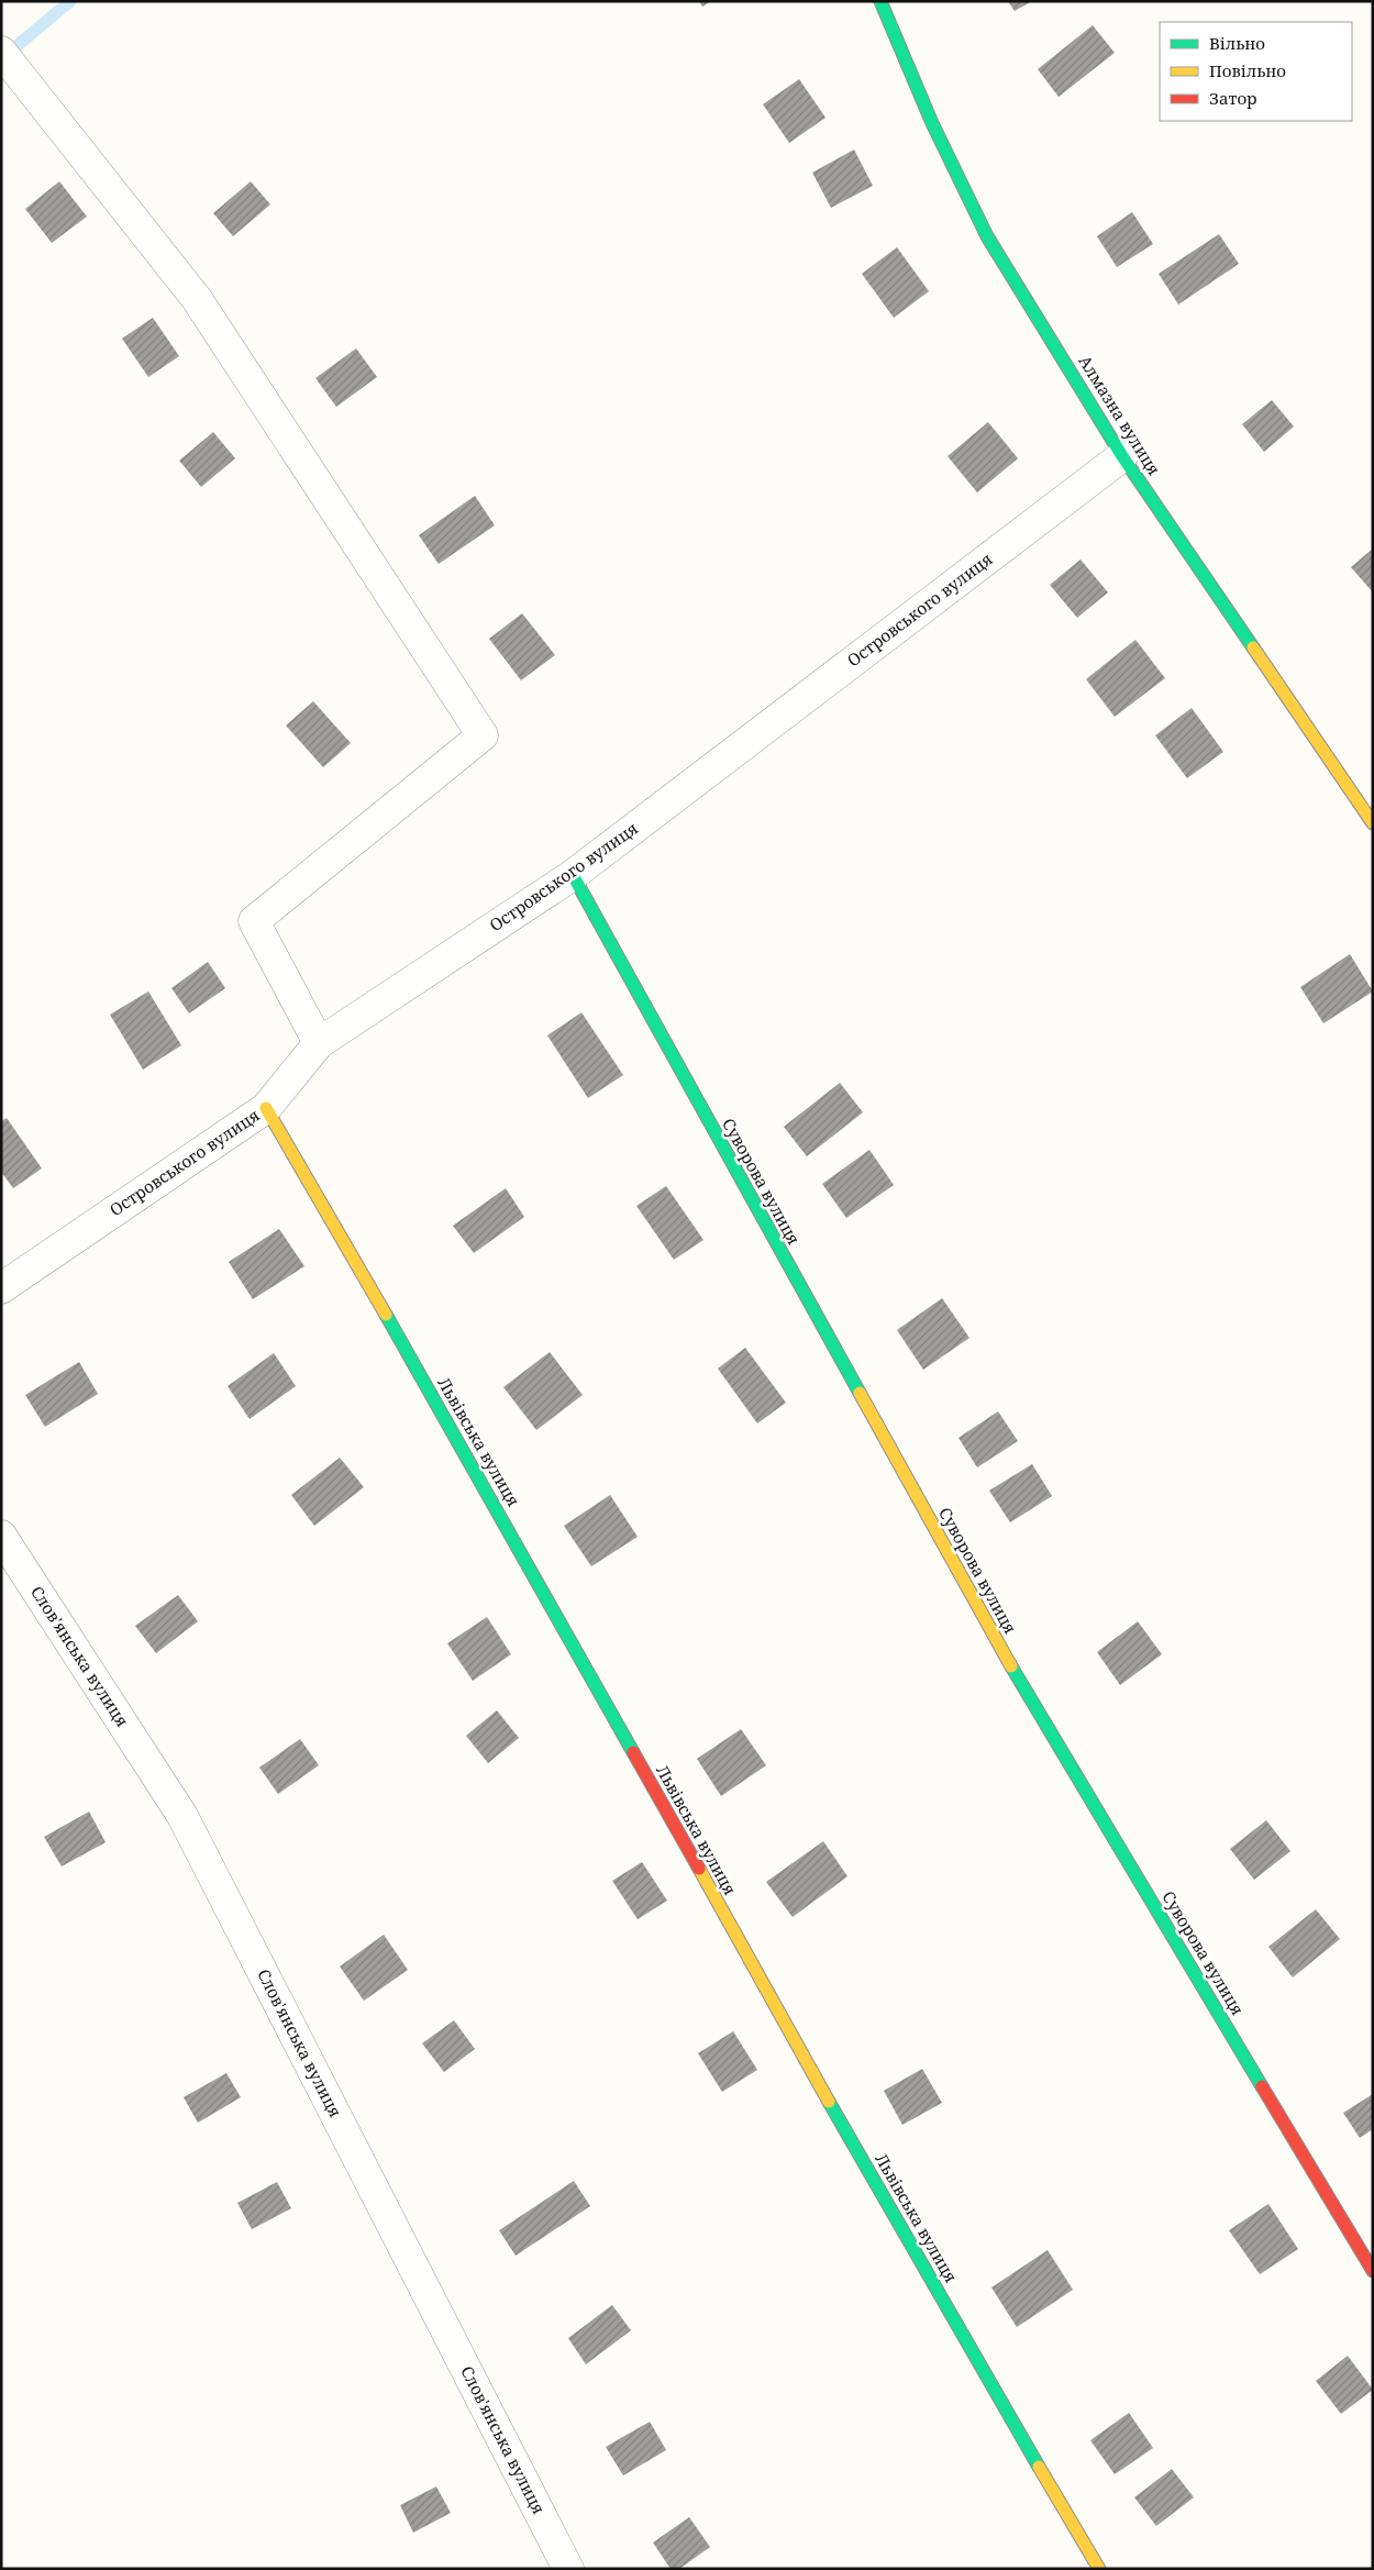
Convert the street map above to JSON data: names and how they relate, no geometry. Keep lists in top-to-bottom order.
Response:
{
  "streets": {
    "street": [
      "Алмазна вулиця",
      "Островського вулиця",
      "Суворова вулиця",
      "Львівська вулиця",
      "Слов'янська вулиця"
    ]
  },
  "crossings": [
    ["Алмазна вулиця", "Островського вулиця"],
    ["Островського вулиця", "Суворова вулиця"],
    ["Островського вулиця", "Львівська вулиця"]
  ],
  "legend": ["Вільно", "Повільно", "Затор"]
}
